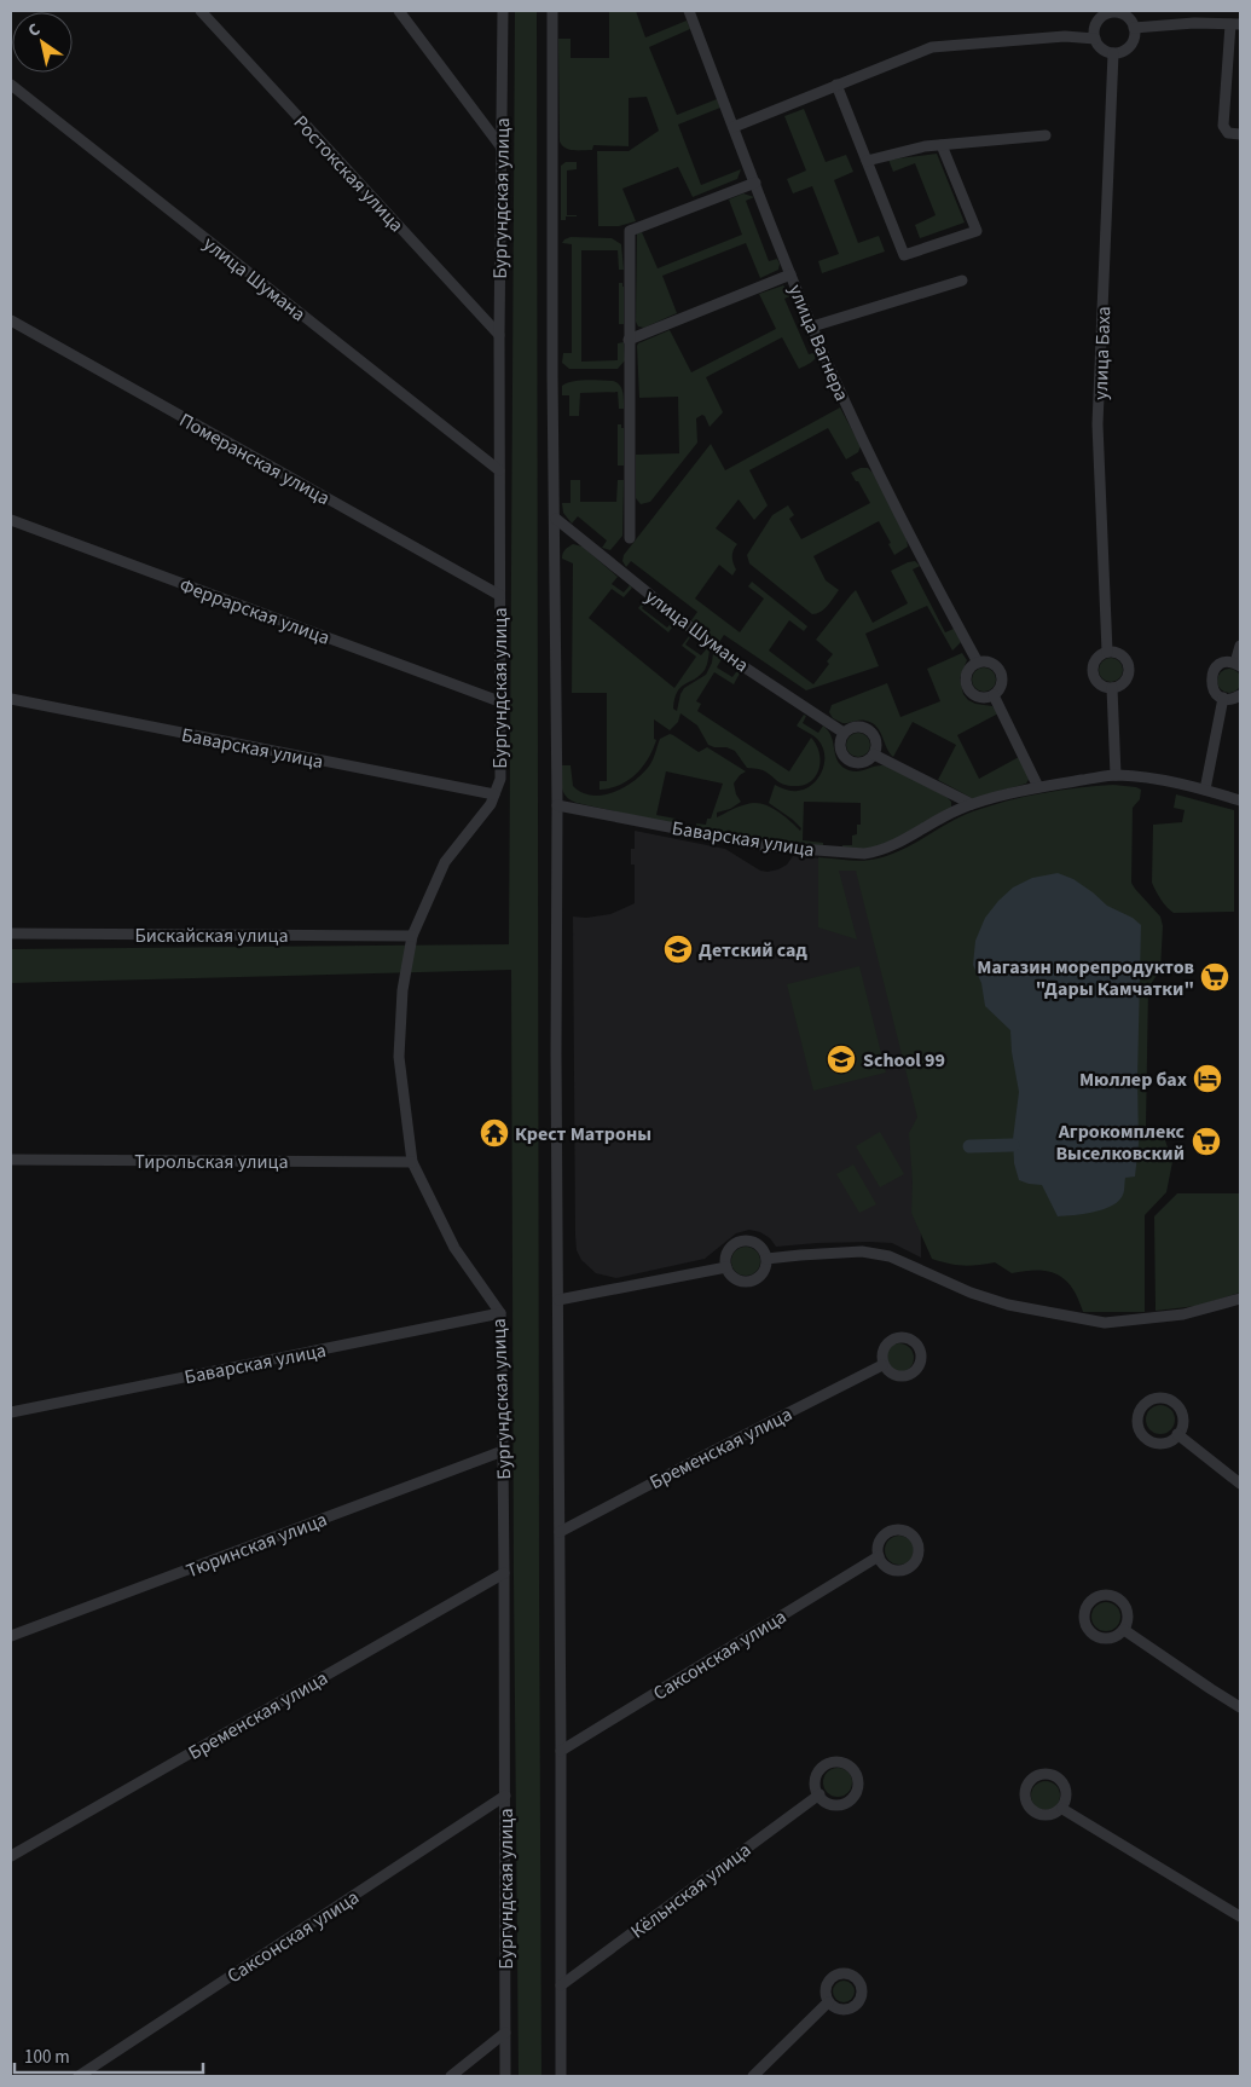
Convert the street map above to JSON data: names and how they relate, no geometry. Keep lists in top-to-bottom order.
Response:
{
  "streets": {
    "street": [
      "Ростокская улица",
      "Бургундская улица",
      "улица Шумана",
      "улица Вагнера",
      "улица Баха",
      "Померанская улица",
      "Феррарская улица",
      "Баварская улица",
      "Бискайская улица",
      "Тирольская улица",
      "Бременская улица",
      "Тюринская улица",
      "Саксонская улица",
      "Кёльнская улица"
    ]
  },
  "crossings": [
    ["Ростокская улица", "Бургундская улица"],
    ["Бургундская улица", "улица Шумана"],
    ["Бургундская улица", "Померанская улица"],
    ["Бургундская улица", "Феррарская улица"],
    ["Бургундская улица", "Баварская улица"],
    ["Бургундская улица", "Бискайская улица"],
    ["Бургундская улица", "Тирольская улица"],
    ["Бургундская улица", "Бременская улица"],
    ["Бургундская улица", "Тюринская улица"],
    ["Бургундская улица", "Саксонская улица"]
  ],
  "places": {
    "school or university": ["Детский сад", "School 99"],
    "supermarket": ["Магазин морепродуктов \"Дары Камчатки\"", "Агрокомплекс Выселковский"],
    "hotel": ["Мюллер бах"],
    "temple": ["Крест Матроны"]
  },
  "scale_bar": "100 m",
  "north": "top left"
}
